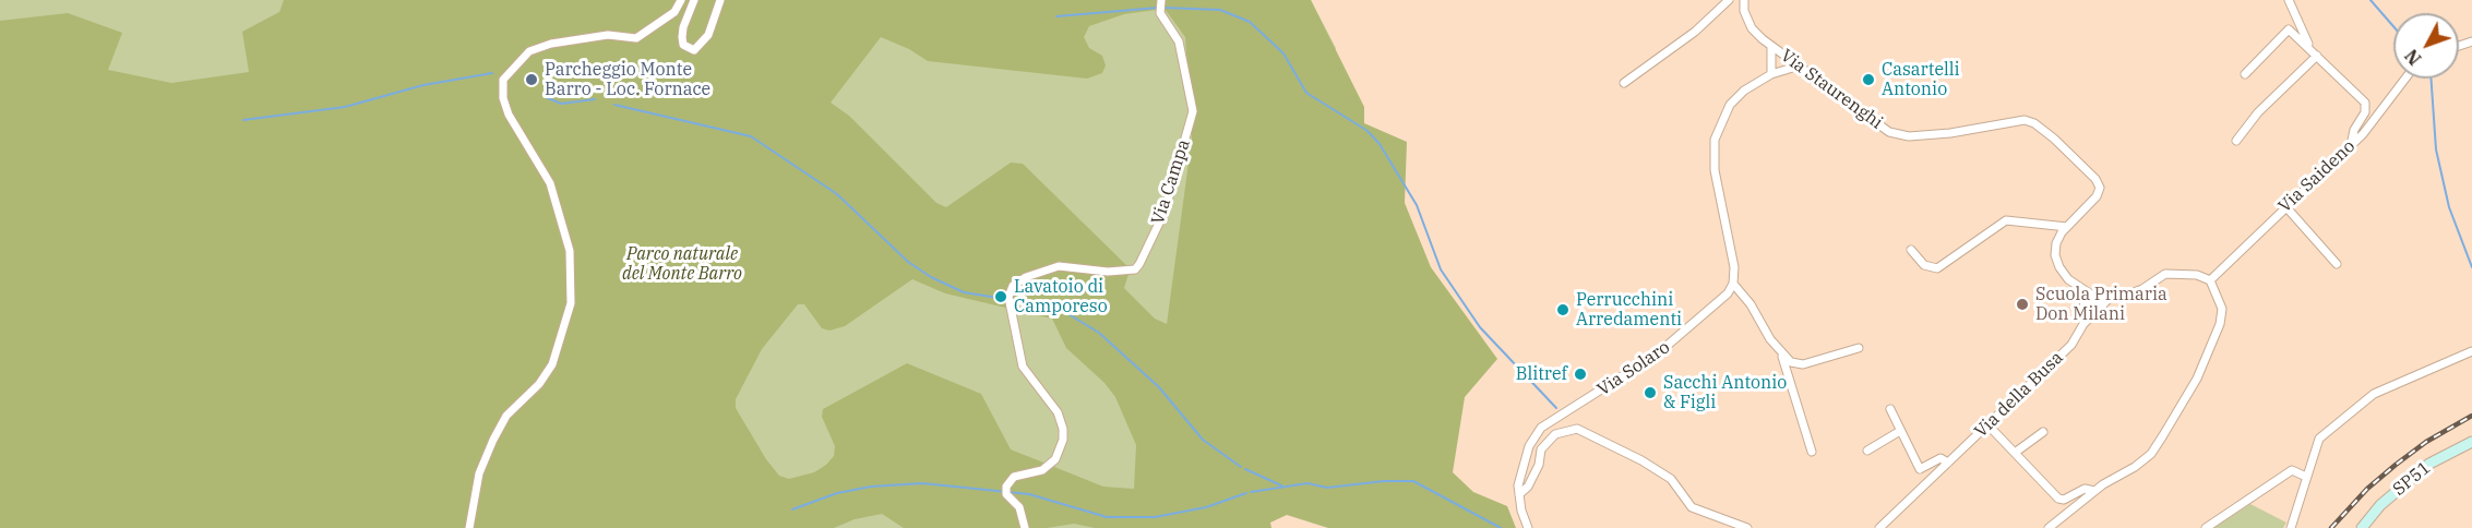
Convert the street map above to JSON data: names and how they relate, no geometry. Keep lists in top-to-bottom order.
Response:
{
  "streets": {
    "main road": ["SP51"],
    "street": [
      "Via Staurenghi",
      "Via Saideno",
      "Via Campa",
      "Via Solaro",
      "Via della Busa"
    ]
  },
  "crossings": [
    ["Via Staurenghi", "Via della Busa"]
  ],
  "parks": ["Parco naturale del Monte Barro"],
  "places": [
    "Parcheggio Monte Barro - Loc. Fornace",
    "Casartelli Antonio",
    "Lavatoio di Camporeso",
    "Scuola Primaria Don Milani",
    "Perrucchini Arredamenti",
    "Blitref",
    "Sacchi Antonio & Figli"
  ],
  "north": "bottom left"
}
